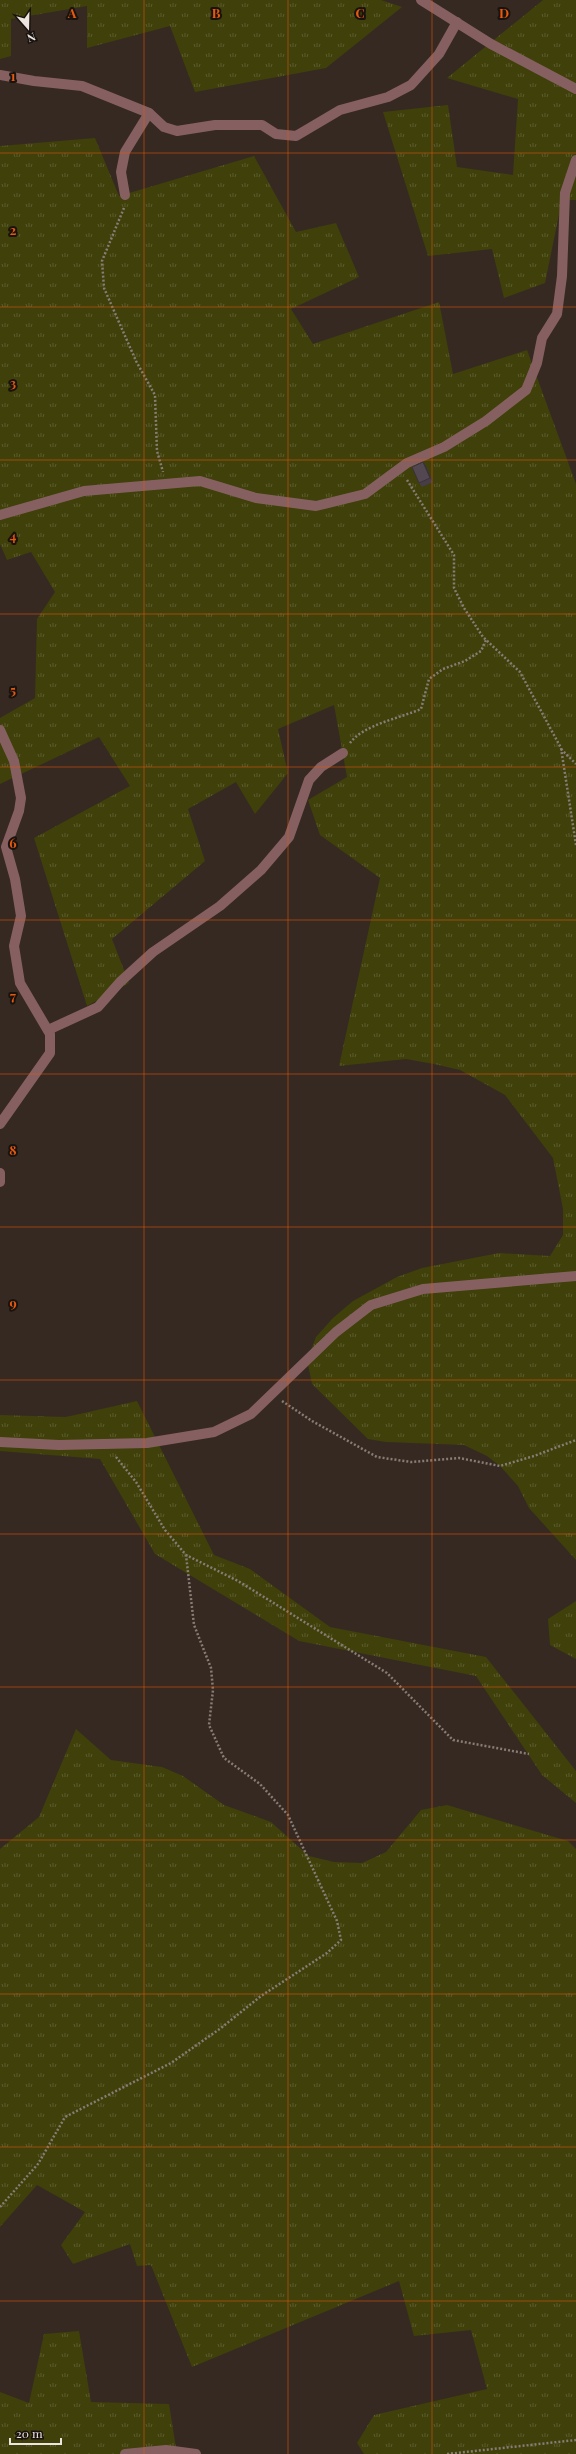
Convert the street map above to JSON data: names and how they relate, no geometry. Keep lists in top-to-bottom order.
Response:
{
  "scale_bar": "20 m",
  "north": "bottom",
  "grid": {
    "columns": [
      "A",
      "B",
      "C",
      "D"
    ],
    "rows": [
      "1",
      "2",
      "3",
      "4",
      "5",
      "6",
      "7",
      "8",
      "9"
    ]
  }
}
